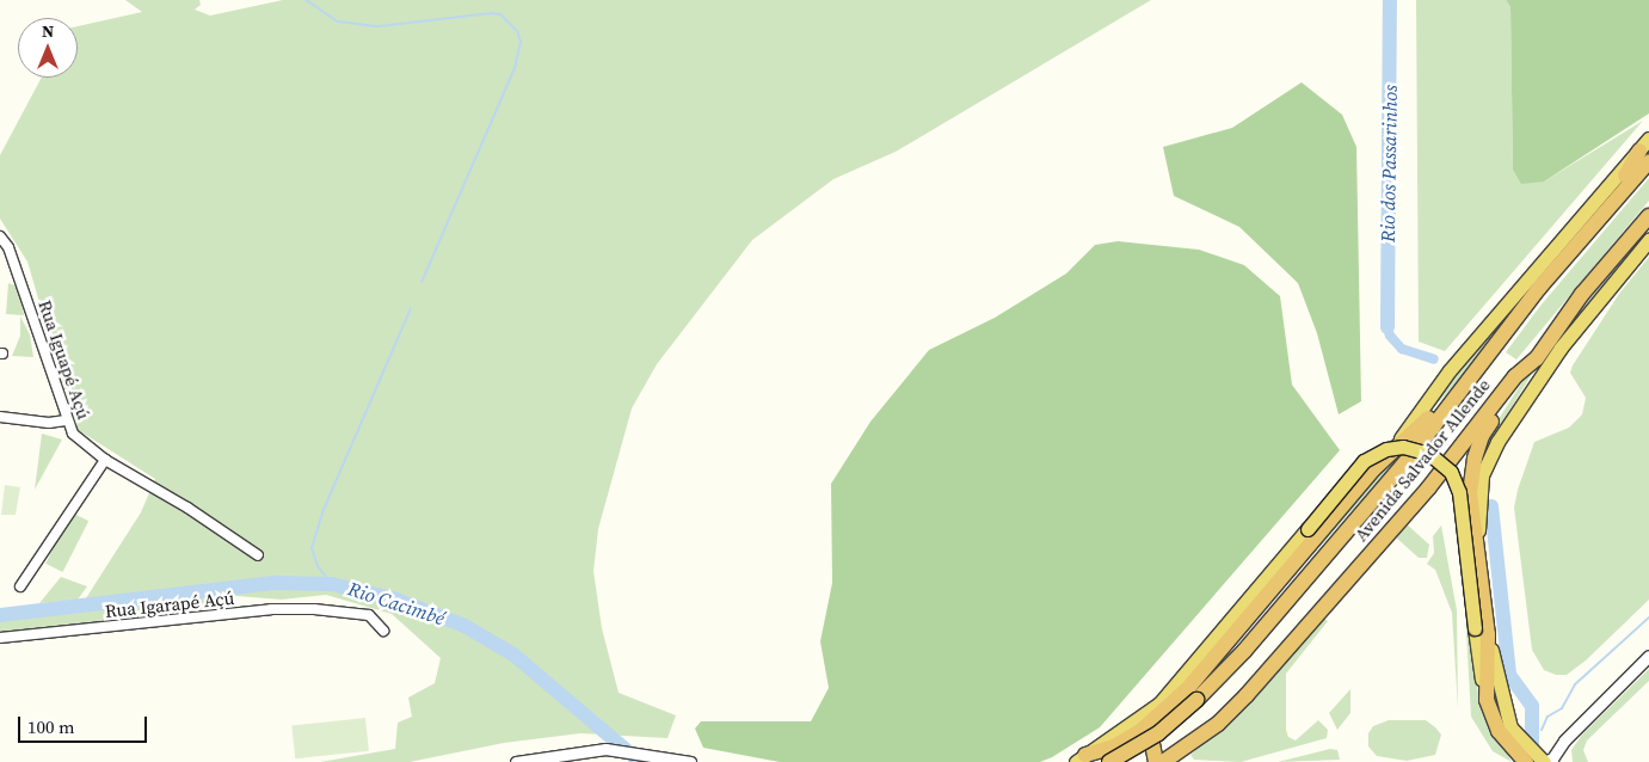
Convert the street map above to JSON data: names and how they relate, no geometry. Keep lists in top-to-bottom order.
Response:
{
  "streets": {
    "highway": ["Avenida Salvador Allende"],
    "street": ["Rua Iguapé Açú", "Rua Igarapé Açú"]
  },
  "water": ["Rio dos Passarinhos", "Rio Cacimbé"],
  "scale_bar": "100 m",
  "north": "top"
}
